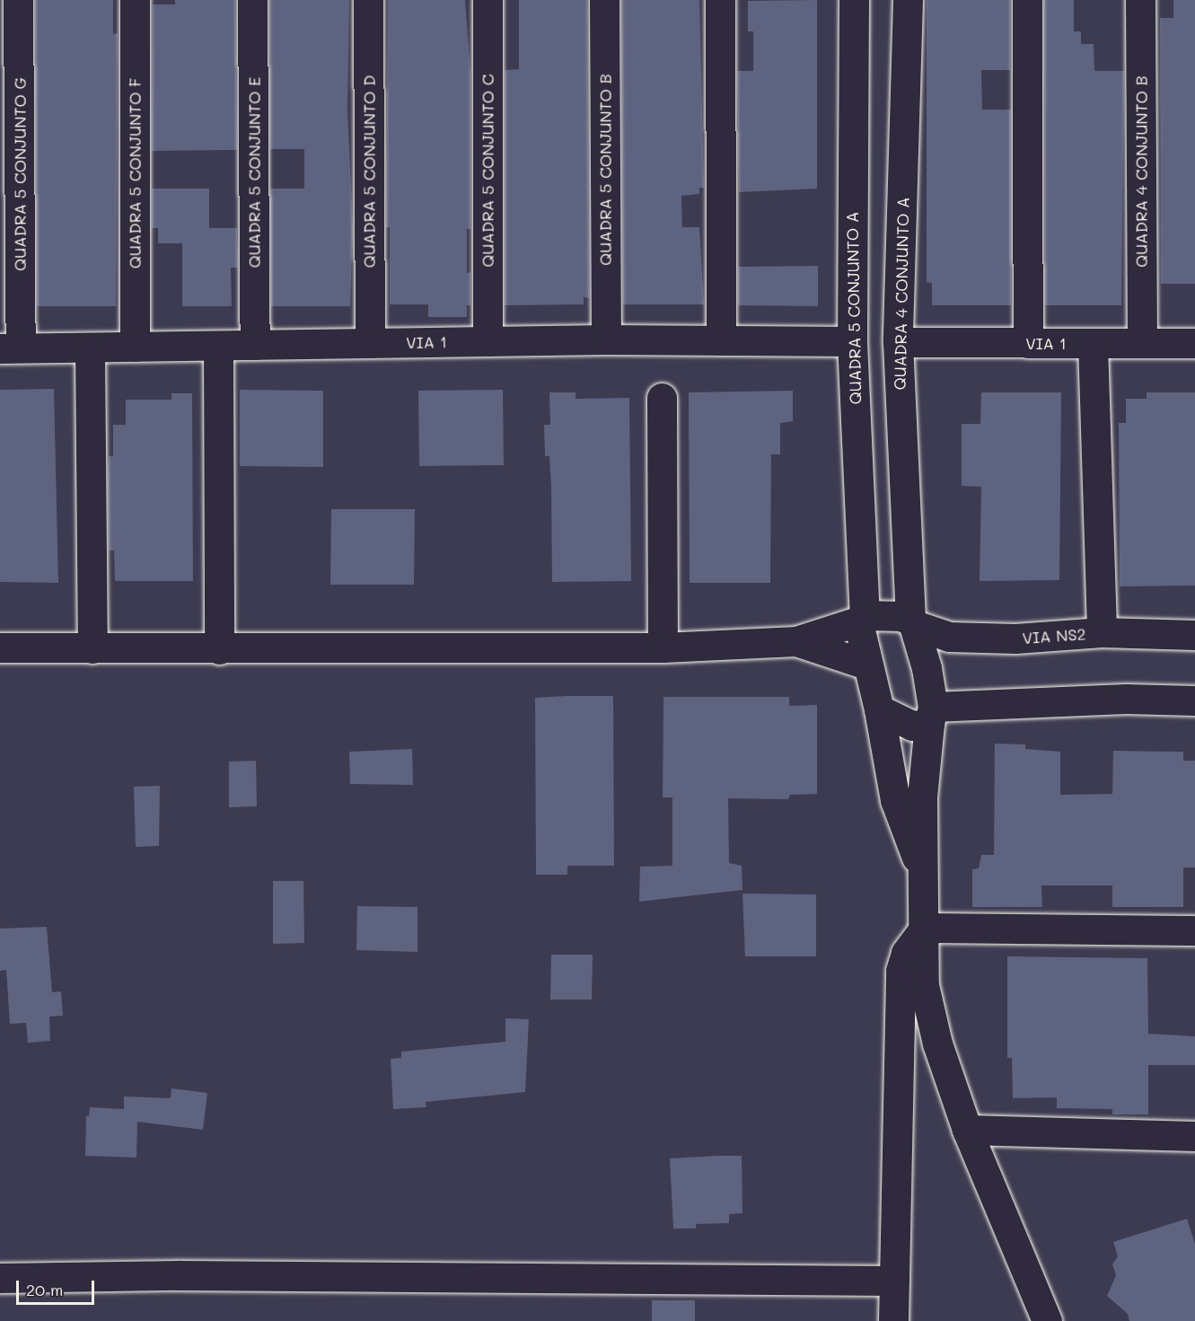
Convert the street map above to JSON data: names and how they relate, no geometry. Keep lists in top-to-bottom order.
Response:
{
  "streets": {
    "street": [
      "QUADRA 5 CONJUNTO B",
      "QUADRA 5 CONJUNTO C",
      "QUADRA 5 CONJUNTO D",
      "QUADRA 4 CONJUNTO B",
      "QUADRA 5 CONJUNTO E",
      "QUADRA 5 CONJUNTO F",
      "QUADRA 5 CONJUNTO G",
      "QUADRA 4 CONJUNTO A",
      "QUADRA 5 CONJUNTO A",
      "VIA 1",
      "VIA NS2"
    ]
  },
  "crossings": [
    ["QUADRA 5 CONJUNTO B", "VIA 1"],
    ["QUADRA 5 CONJUNTO C", "VIA 1"],
    ["QUADRA 5 CONJUNTO D", "VIA 1"],
    ["QUADRA 4 CONJUNTO B", "VIA 1"],
    ["QUADRA 5 CONJUNTO E", "VIA 1"],
    ["QUADRA 5 CONJUNTO F", "VIA 1"],
    ["QUADRA 5 CONJUNTO G", "VIA 1"],
    ["QUADRA 4 CONJUNTO A", "QUADRA 5 CONJUNTO A"],
    ["QUADRA 4 CONJUNTO A", "VIA 1"],
    ["QUADRA 4 CONJUNTO A", "VIA NS2"],
    ["QUADRA 5 CONJUNTO A", "VIA 1"],
    ["QUADRA 5 CONJUNTO A", "VIA NS2"]
  ],
  "scale_bar": "20 m"
}
